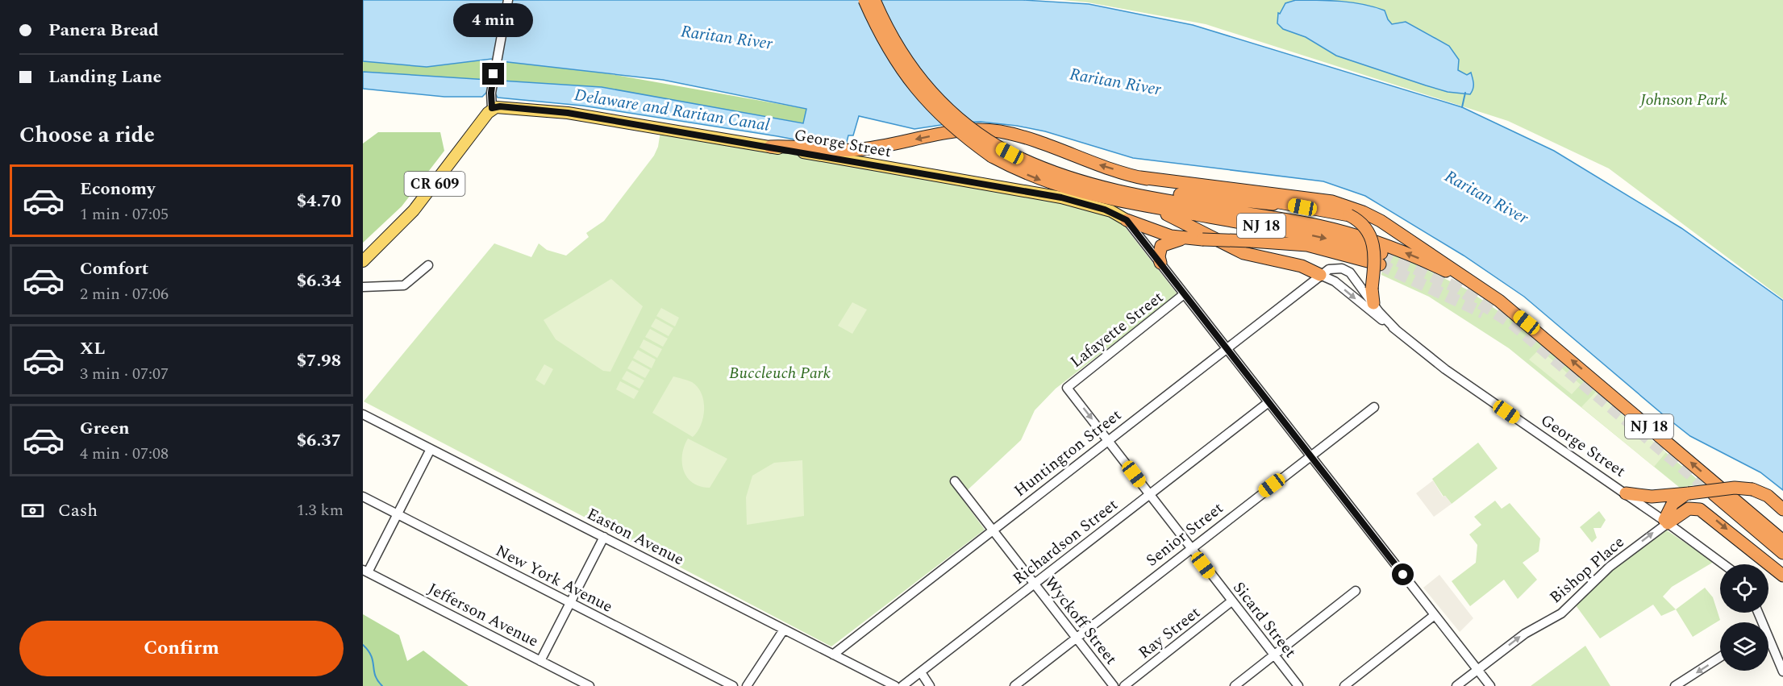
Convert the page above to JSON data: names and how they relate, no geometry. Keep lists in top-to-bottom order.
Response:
{
  "streets": {
    "highway": ["NJ 18"],
    "main road": ["George Street", "CR 609"],
    "street": [
      "Lafayette Street",
      "Huntington Street",
      "Senior Street",
      "Easton Avenue",
      "Richardson Street",
      "Bishop Place",
      "New York Avenue",
      "Jefferson Avenue",
      "Sicard Street",
      "Wyckoff Street",
      "Ray Street"
    ]
  },
  "crossings": [
    ["George Street", "CR 609"],
    ["George Street", "Huntington Street"],
    ["George Street", "Bishop Place"],
    ["Lafayette Street", "Sicard Street"],
    ["Huntington Street", "Easton Avenue"],
    ["Huntington Street", "Sicard Street"],
    ["Huntington Street", "Wyckoff Street"],
    ["Senior Street", "Sicard Street"],
    ["Senior Street", "Wyckoff Street"],
    ["Richardson Street", "Sicard Street"],
    ["Richardson Street", "Wyckoff Street"],
    ["Sicard Street", "Ray Street"]
  ],
  "one_way": ["Bishop Place"],
  "water": ["Raritan River", "Delaware and Raritan Canal"],
  "parks": ["Johnson Park", "Buccleuch Park"],
  "page": {
    "banner": ["Panera Bread", "Landing Lane"],
    "bubble": "4 min",
    "heading": "Choose a ride",
    "list": [
      {
        "name": "Economy",
        "note": "1 min · 07:05",
        "value": "$4.70"
      },
      {
        "name": "Comfort",
        "note": "2 min · 07:06",
        "value": "$6.34"
      },
      {
        "name": "XL",
        "note": "3 min · 07:07",
        "value": "$7.98"
      },
      {
        "name": "Green",
        "note": "4 min · 07:08",
        "value": "$6.37"
      }
    ],
    "pay": ["Cash", "1.3 km"],
    "buttons": "Confirm"
  }
}
